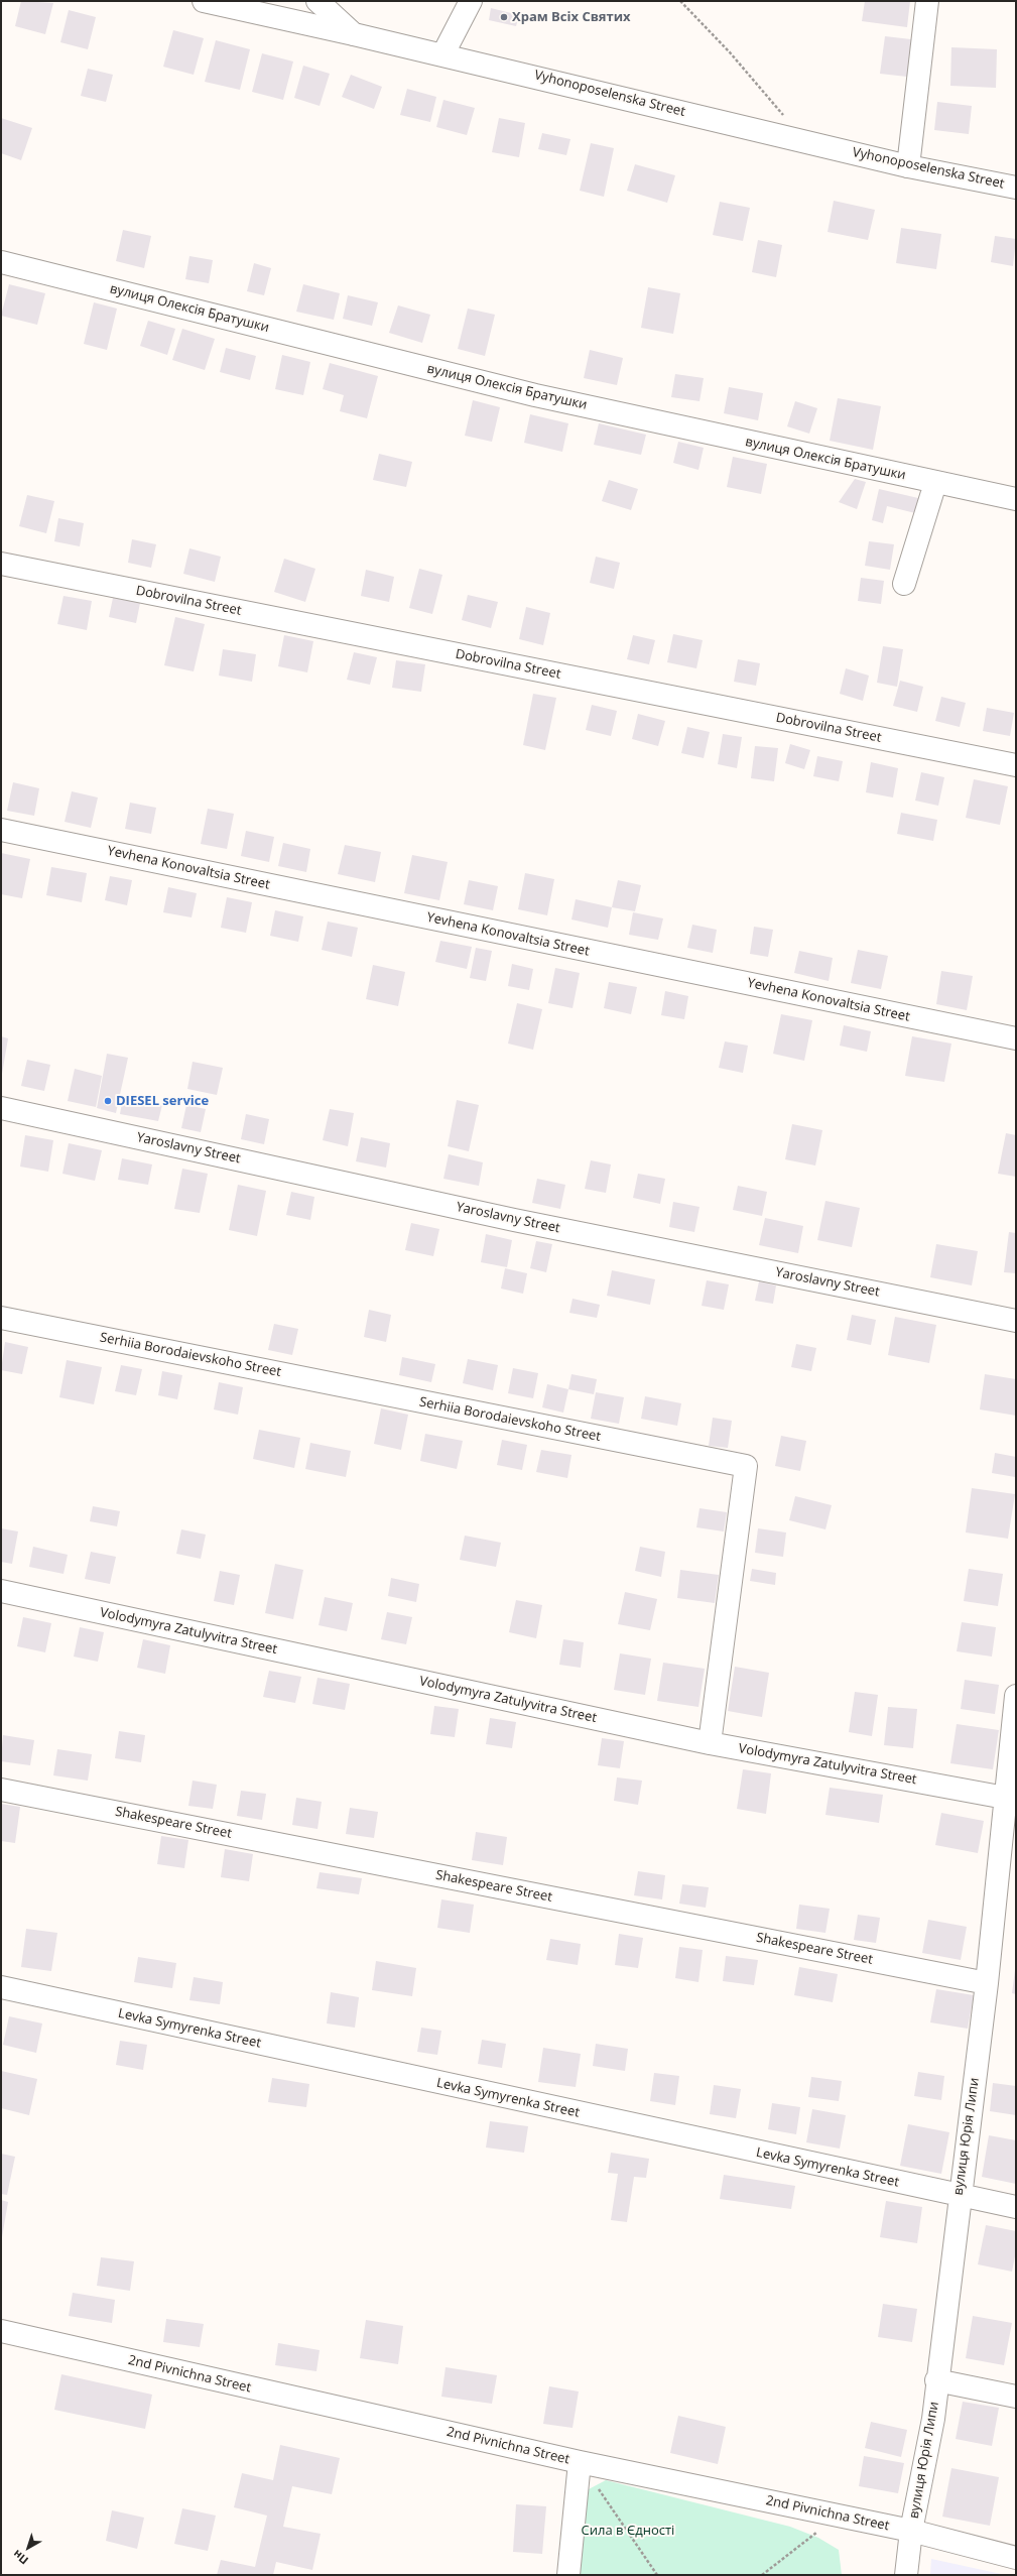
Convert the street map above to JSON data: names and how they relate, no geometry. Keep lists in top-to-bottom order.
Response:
{
  "streets": {
    "street": [
      "Vyhonoposelenska Street",
      "вулиця Олексія Братушки",
      "Dobrovilna Street",
      "Yevhena Konovaltsia Street",
      "Yaroslavny Street",
      "Serhiia Borodaievskoho Street",
      "Volodymyra Zatulyvitra Street",
      "Shakespeare Street",
      "Levka Symyrenka Street",
      "вулиця Юрія Липи",
      "2nd Pivnichna Street"
    ]
  },
  "crossings": [
    ["Serhiia Borodaievskoho Street", "Volodymyra Zatulyvitra Street"],
    ["Volodymyra Zatulyvitra Street", "вулиця Юрія Липи"],
    ["Shakespeare Street", "вулиця Юрія Липи"],
    ["Levka Symyrenka Street", "вулиця Юрія Липи"],
    ["вулиця Юрія Липи", "2nd Pivnichna Street"]
  ],
  "parks": ["Сила в Єдності"],
  "places": ["Храм Всіх Святих", "DIESEL service"],
  "north": "bottom left"
}
